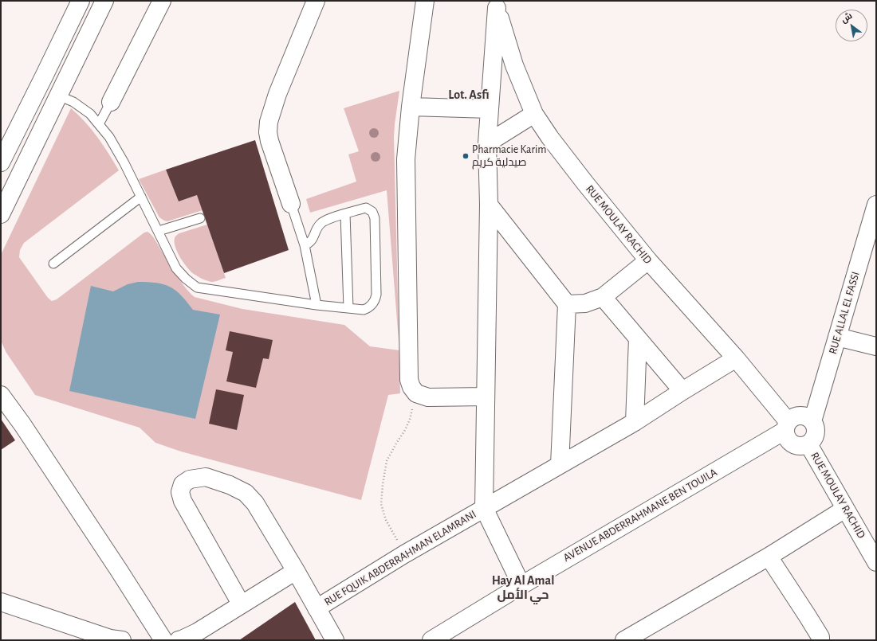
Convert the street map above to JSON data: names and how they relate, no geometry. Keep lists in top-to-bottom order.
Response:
{
  "streets": {
    "street": [
      "RUE MOULAY RACHID",
      "RUE ALLAL EL FASSI",
      "AVENUE ABDERRAHMANE BEN TOUILA",
      "RUE FQUIK ABDERRAHMAN ELAMRANI"
    ]
  },
  "crossings": [
    ["RUE MOULAY RACHID", "RUE ALLAL EL FASSI"],
    ["RUE MOULAY RACHID", "AVENUE ABDERRAHMANE BEN TOUILA"],
    ["RUE MOULAY RACHID", "RUE FQUIK ABDERRAHMAN ELAMRANI"],
    ["RUE ALLAL EL FASSI", "AVENUE ABDERRAHMANE BEN TOUILA"]
  ],
  "districts": ["Lot. Asfi", "Hay Al Amal حي الأمل"],
  "places": ["Pharmacie Karim صيدلية كريم"],
  "north": "top left"
}
